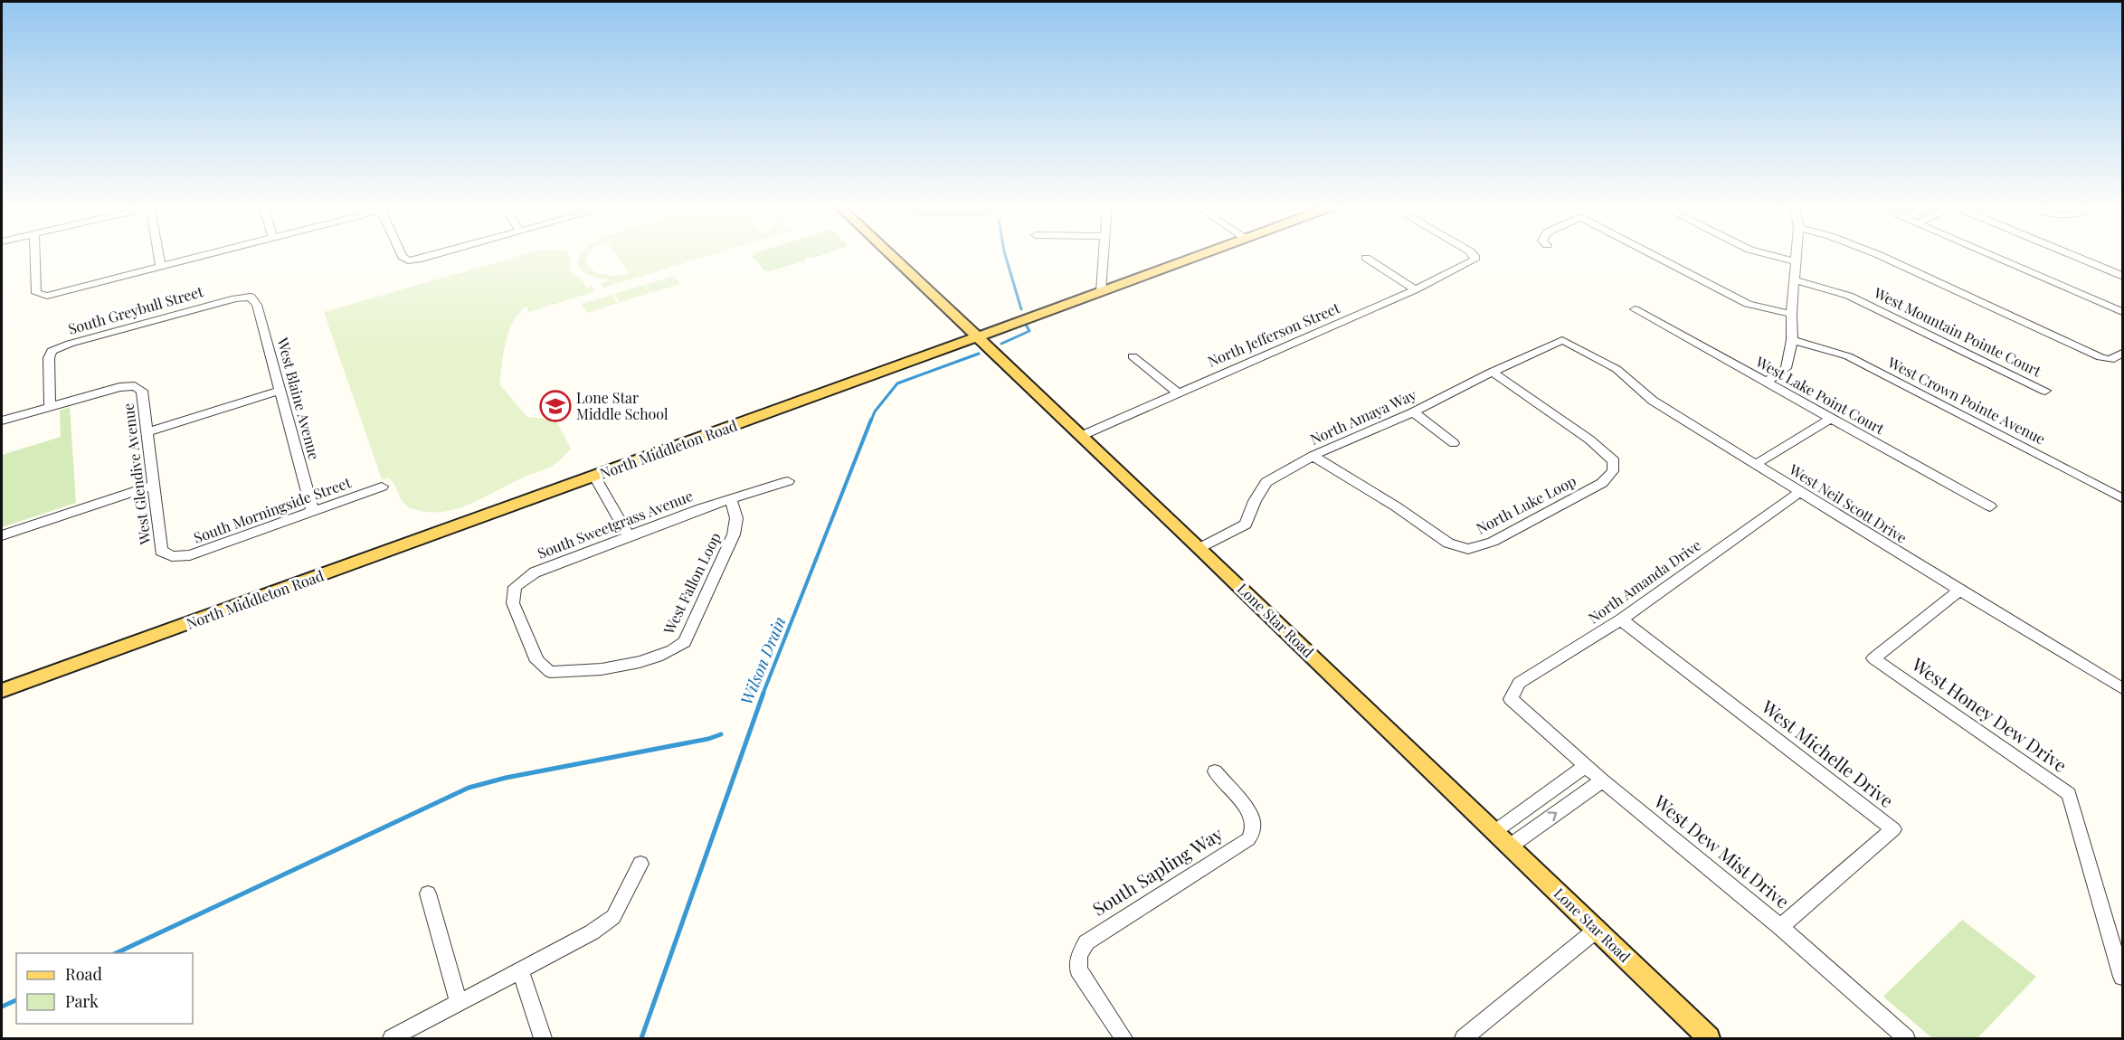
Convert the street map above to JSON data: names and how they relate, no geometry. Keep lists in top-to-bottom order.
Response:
{
  "streets": {
    "main road": ["North Middleton Road", "Lone Star Road"],
    "street": [
      "South Greybull Street",
      "West Mountain Pointe Court",
      "North Jefferson Street",
      "West Lake Point Court",
      "West Blaine Avenue",
      "West Crown Pointe Avenue",
      "North Amaya Way",
      "West Glendive Avenue",
      "West Neil Scott Drive",
      "North Luke Loop",
      "South Morningside Street",
      "South Sweetgrass Avenue",
      "North Amanda Drive",
      "West Fallon Loop",
      "West Honey Dew Drive",
      "West Michelle Drive",
      "West Dew Mist Drive",
      "South Sapling Way"
    ]
  },
  "crossings": [
    ["South Greybull Street", "West Blaine Avenue"],
    ["South Greybull Street", "West Glendive Avenue"],
    ["North Jefferson Street", "Lone Star Road"],
    ["West Blaine Avenue", "South Morningside Street"],
    ["North Amaya Way", "West Neil Scott Drive"],
    ["North Amaya Way", "North Luke Loop"],
    ["North Amaya Way", "Lone Star Road"],
    ["North Middleton Road", "Lone Star Road"],
    ["West Glendive Avenue", "South Morningside Street"],
    ["West Neil Scott Drive", "North Amanda Drive"],
    ["West Neil Scott Drive", "West Honey Dew Drive"],
    ["South Sweetgrass Avenue", "West Fallon Loop"],
    ["North Amanda Drive", "West Michelle Drive"],
    ["North Amanda Drive", "West Dew Mist Drive"],
    ["West Michelle Drive", "West Dew Mist Drive"]
  ],
  "water": ["Wilson Drain"],
  "places": {
    "school or university": ["Lone Star Middle School"]
  },
  "legend": ["Road", "Park"]
}
